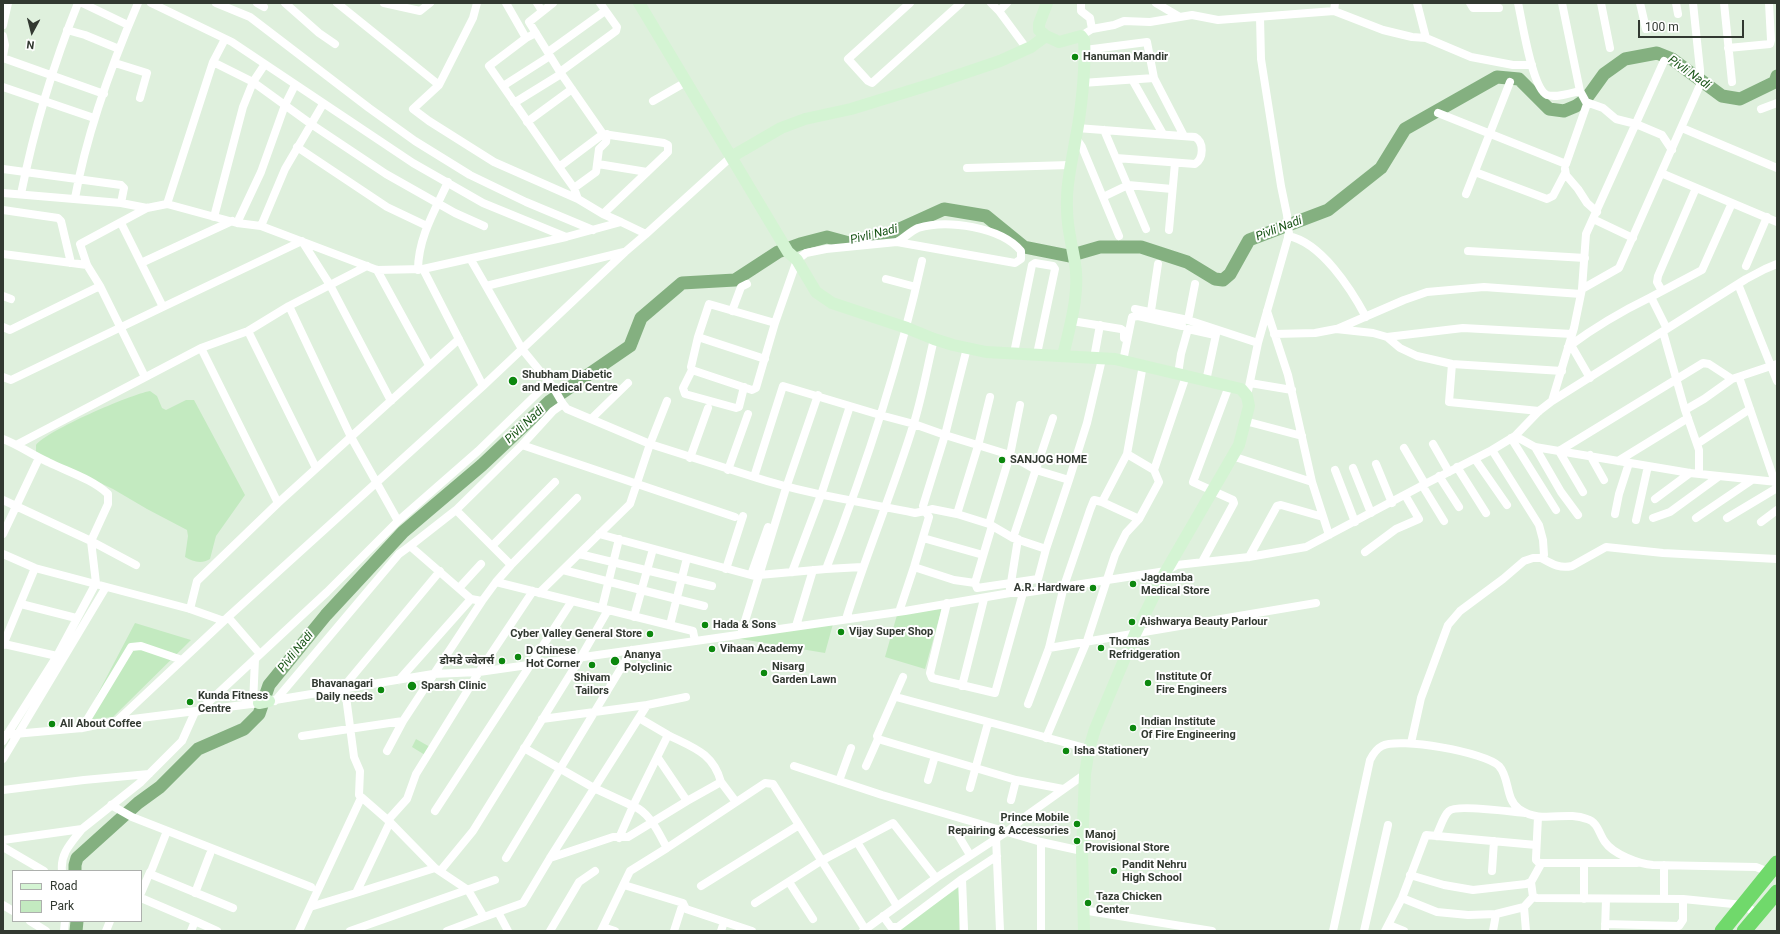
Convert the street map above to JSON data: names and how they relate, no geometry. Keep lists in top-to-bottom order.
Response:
{
  "water": ["Pivli Nadi"],
  "places": [
    "Hanuman Mandir",
    "Shubham Diabetic and Medical Centre",
    "SANJOG HOME",
    "Jagdamba Medical Store",
    "A.R. Hardware",
    "Aishwarya Beauty Parlour",
    "Hada & Sons",
    "Vijay Super Shop",
    "Cyber Valley General Store",
    "Thomas Refridgeration",
    "Vihaan Academy",
    "D Chinese Hot Corner",
    "डोमडे ज्वेलर्स",
    "Ananya Polyclinic",
    "Shivam Tailors",
    "Nisarg Garden Lawn",
    "Institute Of Fire Engineers",
    "Sparsh Clinic",
    "Bhavanagari Daily needs",
    "Kunda Fitness Centre",
    "All About Coffee",
    "Indian Institute Of Fire Engineering",
    "Isha Stationery",
    "Prince Mobile Repairing & Accessories",
    "Manoj Provisional Store",
    "Pandit Nehru High School",
    "Taza Chicken Center"
  ],
  "legend": ["Road", "Park"],
  "scale_bar": "100 m",
  "north": "bottom"
}
